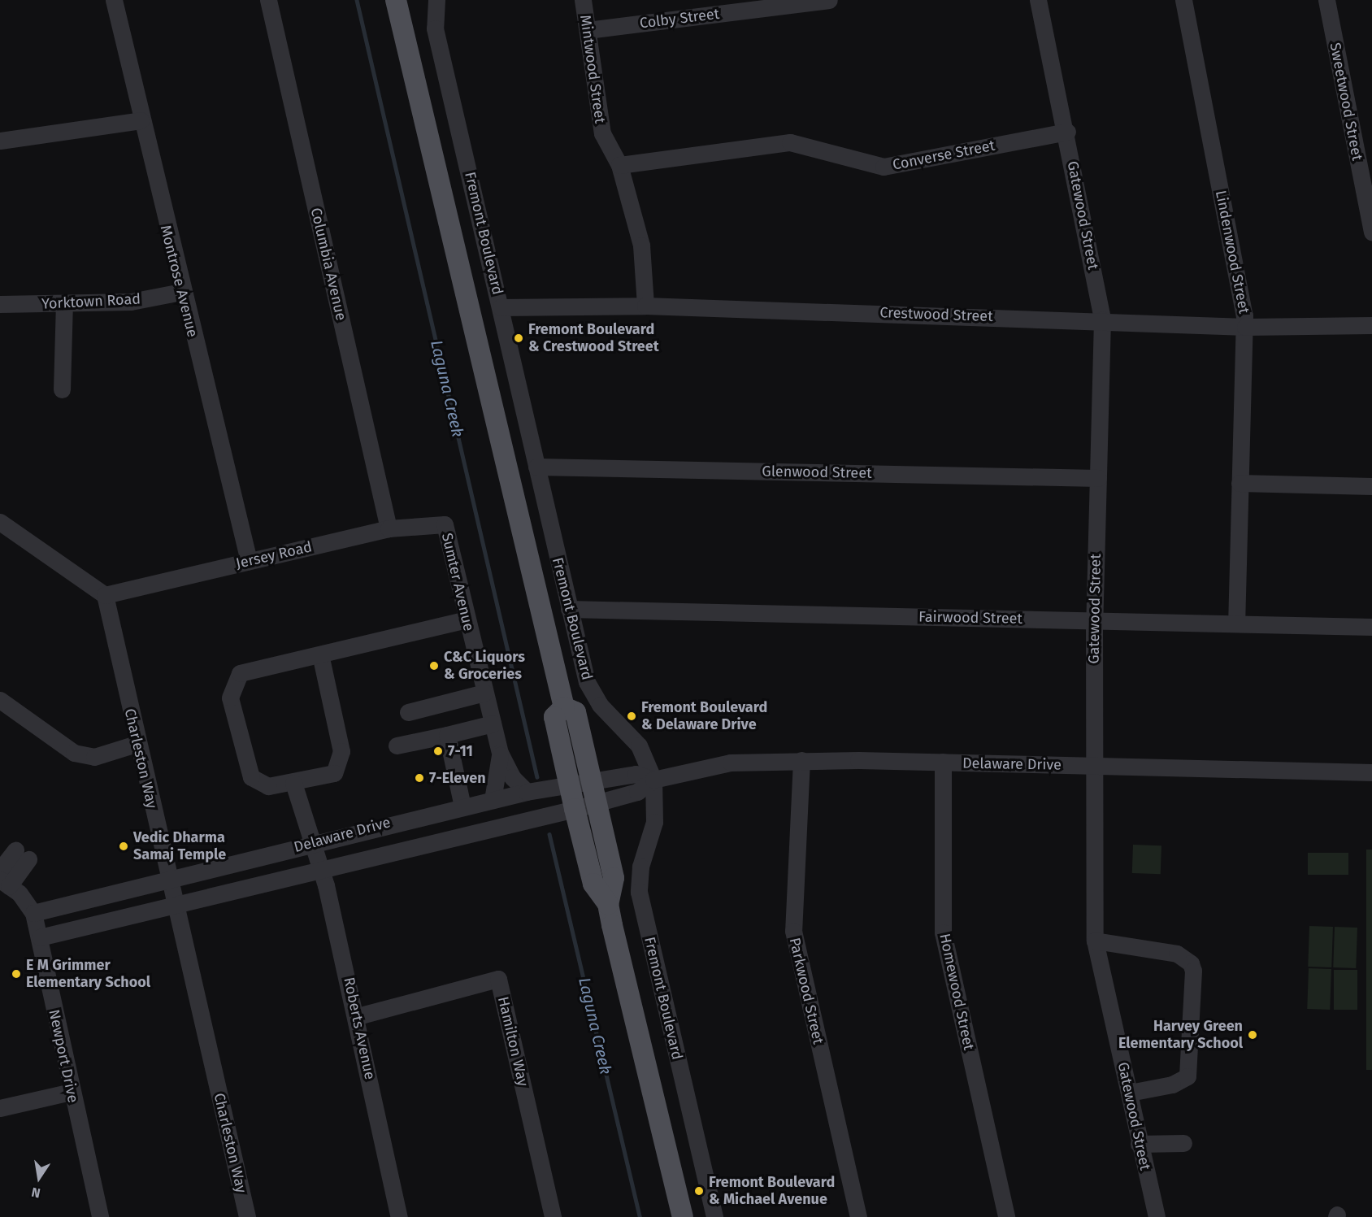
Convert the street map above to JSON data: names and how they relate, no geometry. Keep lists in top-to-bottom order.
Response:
{
  "streets": {
    "main road": ["Fremont Boulevard"],
    "street": [
      "Colby Street",
      "Mintwood Street",
      "Sweetwood Street",
      "Converse Street",
      "Gatewood Street",
      "Lindenwood Street",
      "Columbia Avenue",
      "Montrose Avenue",
      "Yorktown Road",
      "Crestwood Street",
      "Glenwood Street",
      "Jersey Road",
      "Sumter Avenue",
      "Fairwood Street",
      "Charleston Way",
      "Delaware Drive",
      "Parkwood Street",
      "Homewood Street",
      "Roberts Avenue",
      "Hamilton Way",
      "Newport Drive"
    ]
  },
  "crossings": [
    ["Colby Street", "Mintwood Street"],
    ["Mintwood Street", "Converse Street"],
    ["Mintwood Street", "Crestwood Street"],
    ["Converse Street", "Gatewood Street"],
    ["Gatewood Street", "Crestwood Street"],
    ["Gatewood Street", "Glenwood Street"],
    ["Gatewood Street", "Fairwood Street"],
    ["Gatewood Street", "Delaware Drive"],
    ["Fremont Boulevard", "Crestwood Street"],
    ["Fremont Boulevard", "Glenwood Street"],
    ["Fremont Boulevard", "Fairwood Street"],
    ["Fremont Boulevard", "Delaware Drive"],
    ["Lindenwood Street", "Crestwood Street"],
    ["Lindenwood Street", "Fairwood Street"],
    ["Columbia Avenue", "Jersey Road"],
    ["Montrose Avenue", "Yorktown Road"],
    ["Montrose Avenue", "Jersey Road"],
    ["Jersey Road", "Sumter Avenue"],
    ["Jersey Road", "Charleston Way"],
    ["Sumter Avenue", "Delaware Drive"],
    ["Charleston Way", "Delaware Drive"],
    ["Delaware Drive", "Parkwood Street"],
    ["Delaware Drive", "Homewood Street"],
    ["Delaware Drive", "Roberts Avenue"],
    ["Delaware Drive", "Newport Drive"],
    ["Roberts Avenue", "Hamilton Way"]
  ],
  "water": ["Laguna Creek"],
  "places": [
    "Fremont Boulevard & Crestwood Street",
    "C&C Liquors & Groceries",
    "Fremont Boulevard & Delaware Drive",
    "7-11",
    "7-Eleven",
    "Vedic Dharma Samaj Temple",
    "E M Grimmer Elementary School",
    "Harvey Green Elementary School",
    "Fremont Boulevard & Michael Avenue"
  ],
  "north": "bottom"
}
